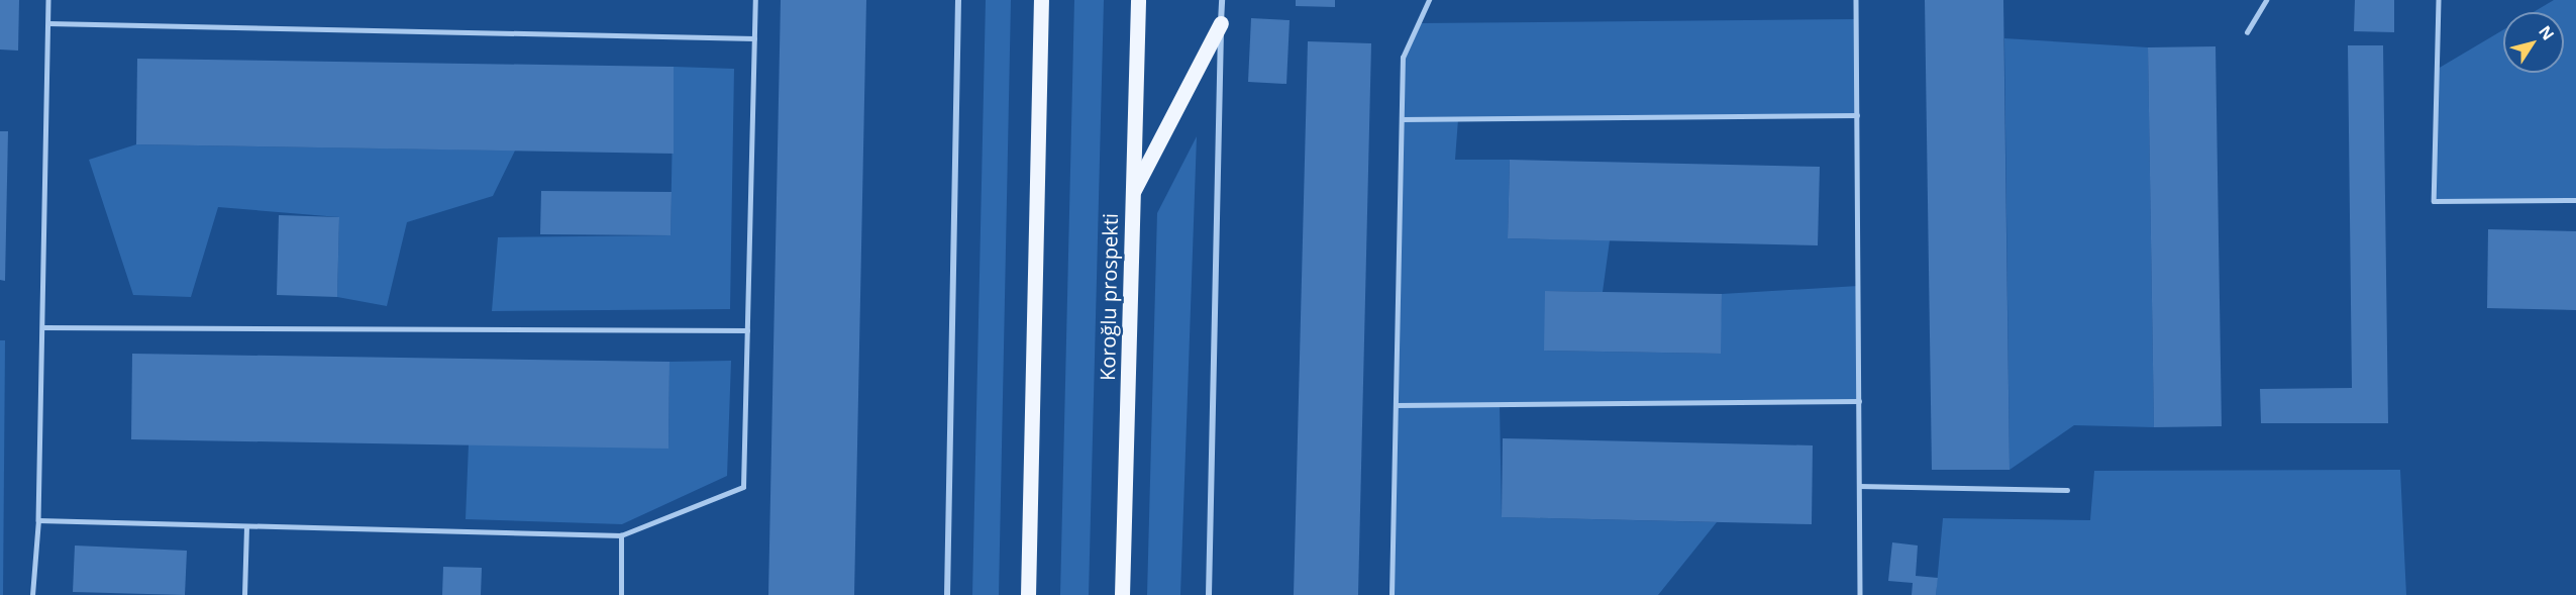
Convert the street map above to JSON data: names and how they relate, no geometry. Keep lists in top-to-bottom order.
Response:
{
  "streets": {
    "main road": ["Koroğlu prospekti"]
  },
  "north": "top right"
}
